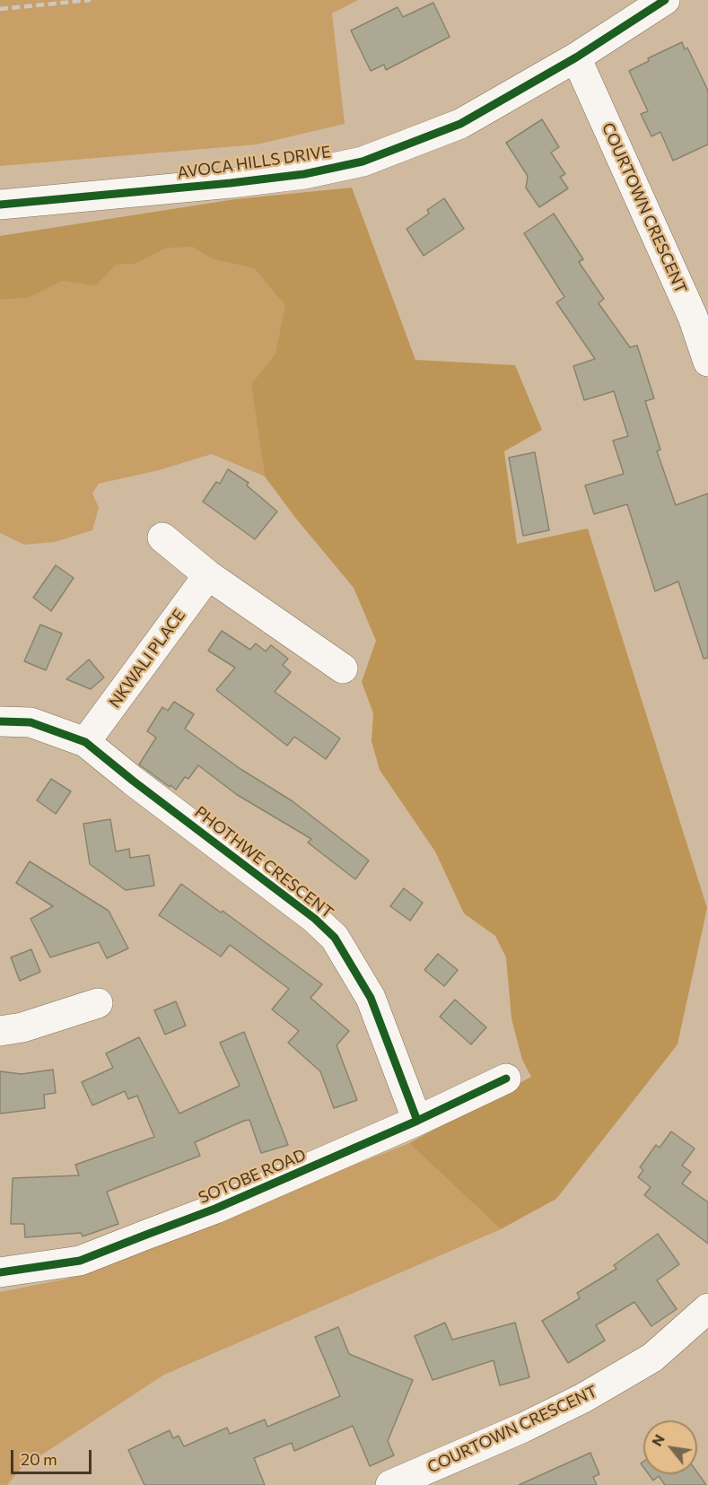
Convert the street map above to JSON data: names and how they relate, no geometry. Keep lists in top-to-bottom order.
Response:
{
  "streets": {
    "street": [
      "AVOCA HILLS DRIVE",
      "COURTOWN CRESCENT",
      "NKWALI PLACE",
      "PHOTHWE CRESCENT",
      "SOTOBE ROAD"
    ]
  },
  "crossings": [
    ["AVOCA HILLS DRIVE", "COURTOWN CRESCENT"],
    ["NKWALI PLACE", "PHOTHWE CRESCENT"],
    ["PHOTHWE CRESCENT", "SOTOBE ROAD"]
  ],
  "scale_bar": "20 m",
  "north": "top left"
}
